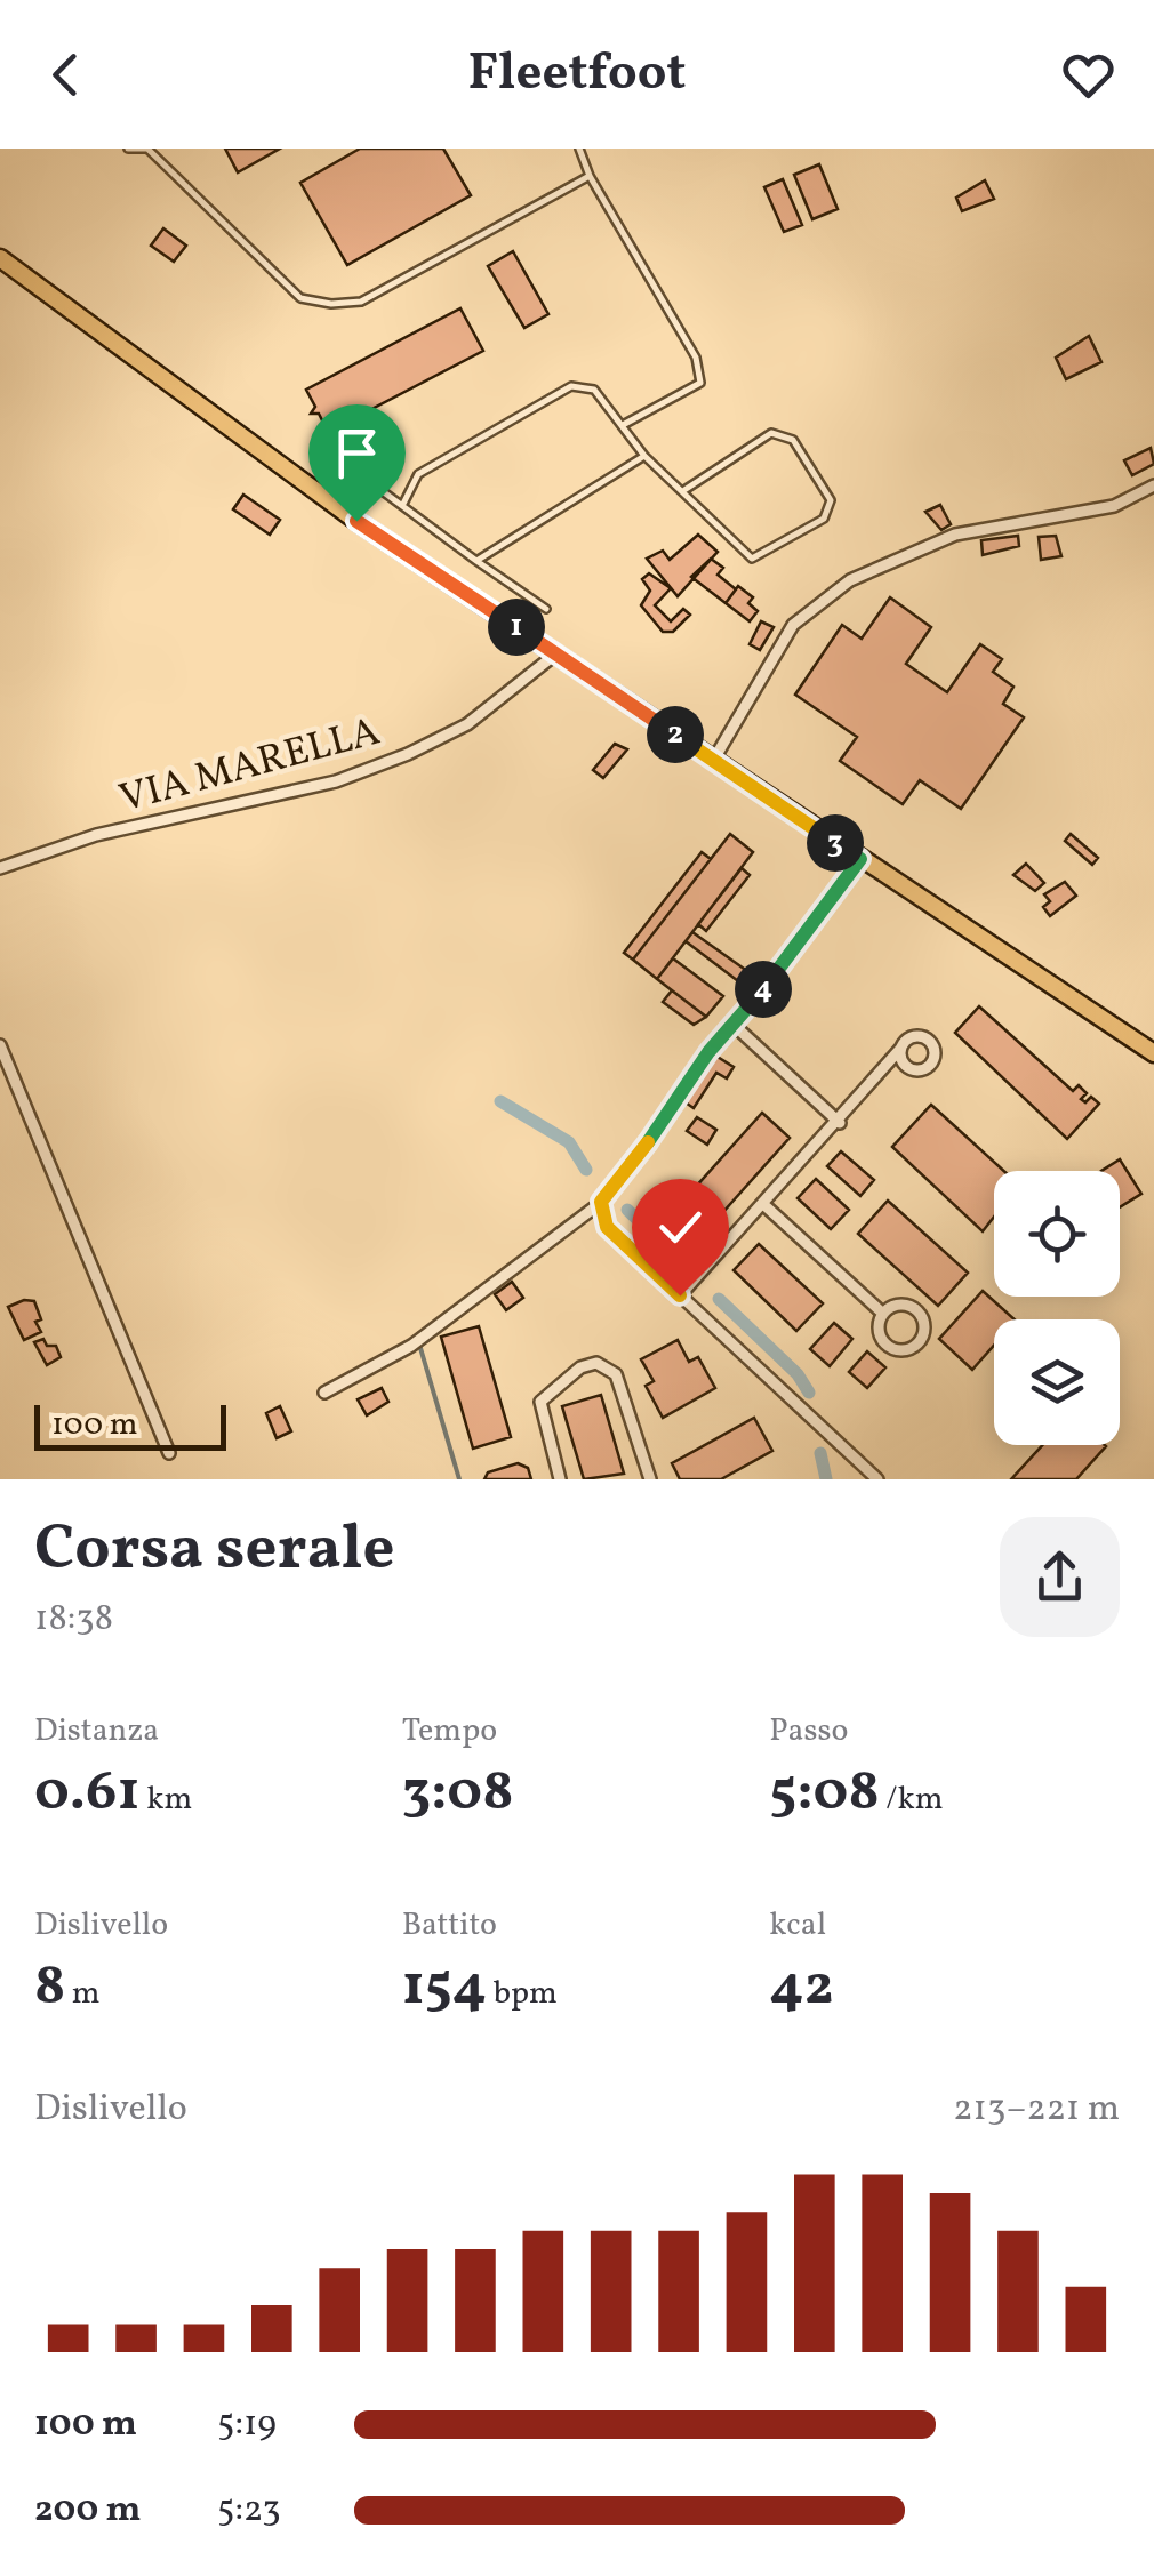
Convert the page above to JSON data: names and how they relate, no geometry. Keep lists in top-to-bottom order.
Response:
{
  "streets": {
    "street": ["VIA MARELLA"]
  },
  "scale_bar": "100 m",
  "page": {
    "header": "Fleetfoot",
    "pins": [
      "1",
      "2",
      "3",
      "4"
    ],
    "scale": "100 m",
    "heading": ["Corsa serale", "18:38"],
    "stats": [
      ["Distanza", "0.61 km"],
      ["Tempo", "3:08"],
      ["Passo", "5:08 /km"],
      ["Dislivello", "8 m"],
      ["Battito", "154 bpm"],
      ["kcal", "42"]
    ],
    "chart": ["Dislivello", "213–221 m"],
    "list": [
      {
        "name": "100 m",
        "note": "5:19"
      },
      {
        "name": "200 m",
        "note": "5:23"
      }
    ]
  }
}
